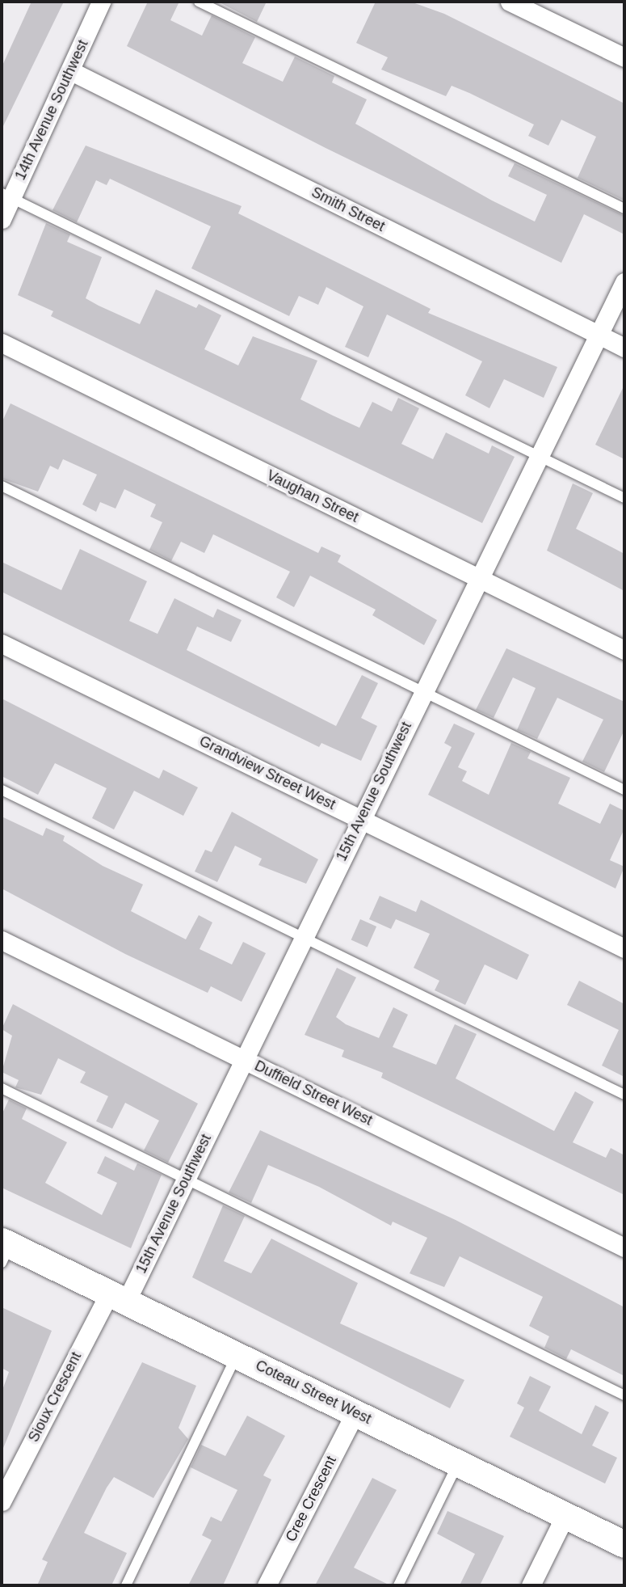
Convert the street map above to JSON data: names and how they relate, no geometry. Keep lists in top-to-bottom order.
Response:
{
  "streets": {
    "street": [
      "14th Avenue Southwest",
      "Smith Street",
      "Vaughan Street",
      "Grandview Street West",
      "15th Avenue Southwest",
      "Duffield Street West",
      "Coteau Street West",
      "Sioux Crescent",
      "Cree Crescent"
    ]
  },
  "crossings": [
    ["14th Avenue Southwest", "Smith Street"],
    ["Smith Street", "15th Avenue Southwest"],
    ["Vaughan Street", "15th Avenue Southwest"],
    ["Grandview Street West", "15th Avenue Southwest"],
    ["15th Avenue Southwest", "Duffield Street West"],
    ["15th Avenue Southwest", "Coteau Street West"],
    ["15th Avenue Southwest", "Sioux Crescent"],
    ["Coteau Street West", "Sioux Crescent"],
    ["Coteau Street West", "Cree Crescent"]
  ]
}
